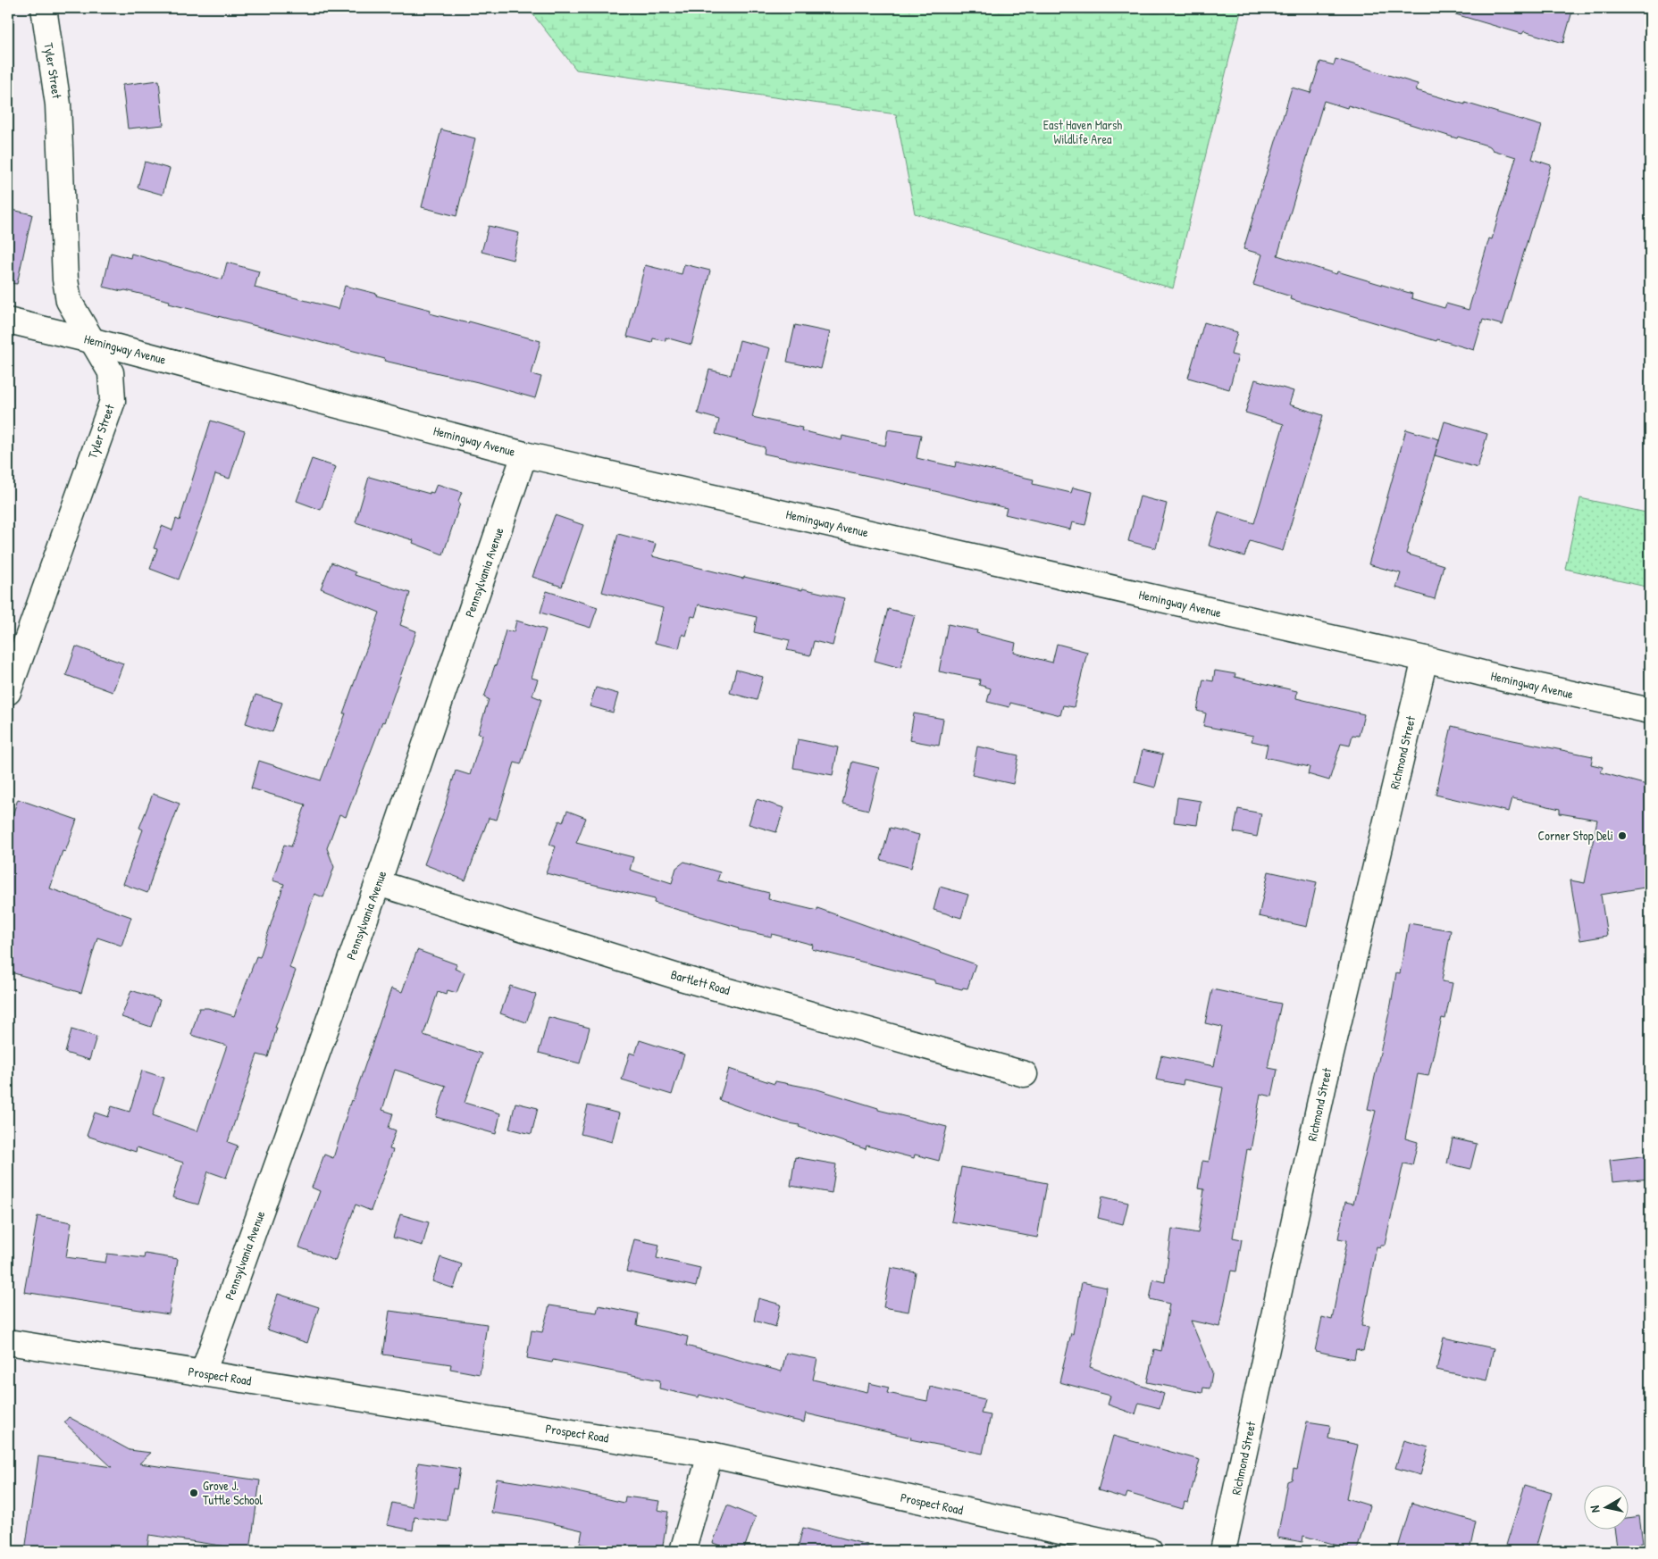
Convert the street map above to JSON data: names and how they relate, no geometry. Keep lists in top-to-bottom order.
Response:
{
  "streets": {
    "street": [
      "Tyler Street",
      "Hemingway Avenue",
      "Pennsylvania Avenue",
      "Richmond Street",
      "Bartlett Road",
      "Prospect Road"
    ]
  },
  "crossings": [
    ["Tyler Street", "Hemingway Avenue"],
    ["Hemingway Avenue", "Pennsylvania Avenue"],
    ["Hemingway Avenue", "Richmond Street"],
    ["Pennsylvania Avenue", "Bartlett Road"],
    ["Pennsylvania Avenue", "Prospect Road"]
  ],
  "parks": ["East Haven Marsh Wildlife Area"],
  "places": ["Corner Stop Deli", "Grove J. Tuttle School"],
  "north": "left"
}
